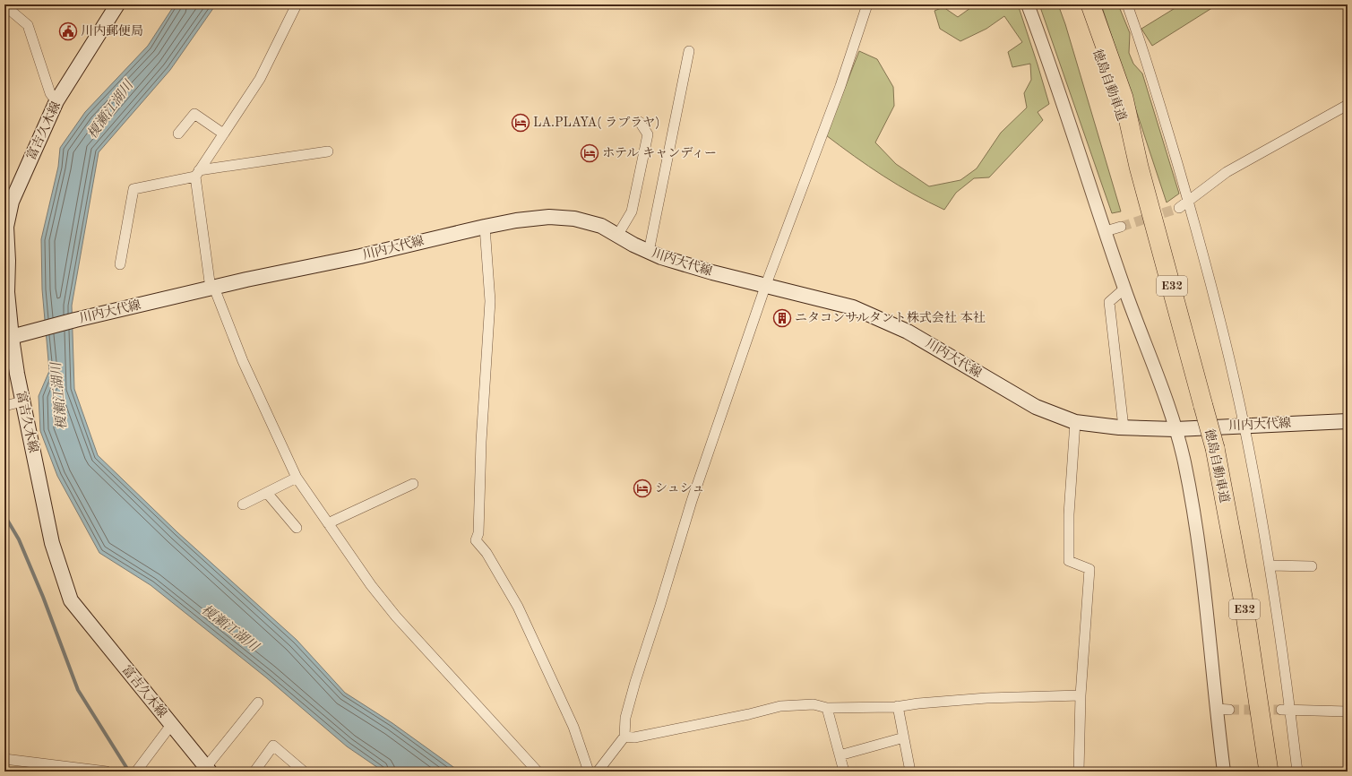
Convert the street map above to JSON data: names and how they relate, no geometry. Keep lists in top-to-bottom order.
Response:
{
  "streets": {
    "highway": ["徳島自動車道", "E32"],
    "main road": ["富吉久木線", "川内大代線"]
  },
  "crossings": [
    ["富吉久木線", "川内大代線"]
  ],
  "water": ["榎瀬江湖川"],
  "places": {
    "public building": ["川内郵便局"],
    "hotel": ["LA.PLAYA( ラプラヤ)", "ホテル キャンディー", "シュシュ"],
    "building": ["ニタコンサルタント株式会社 本社"]
  }
}
